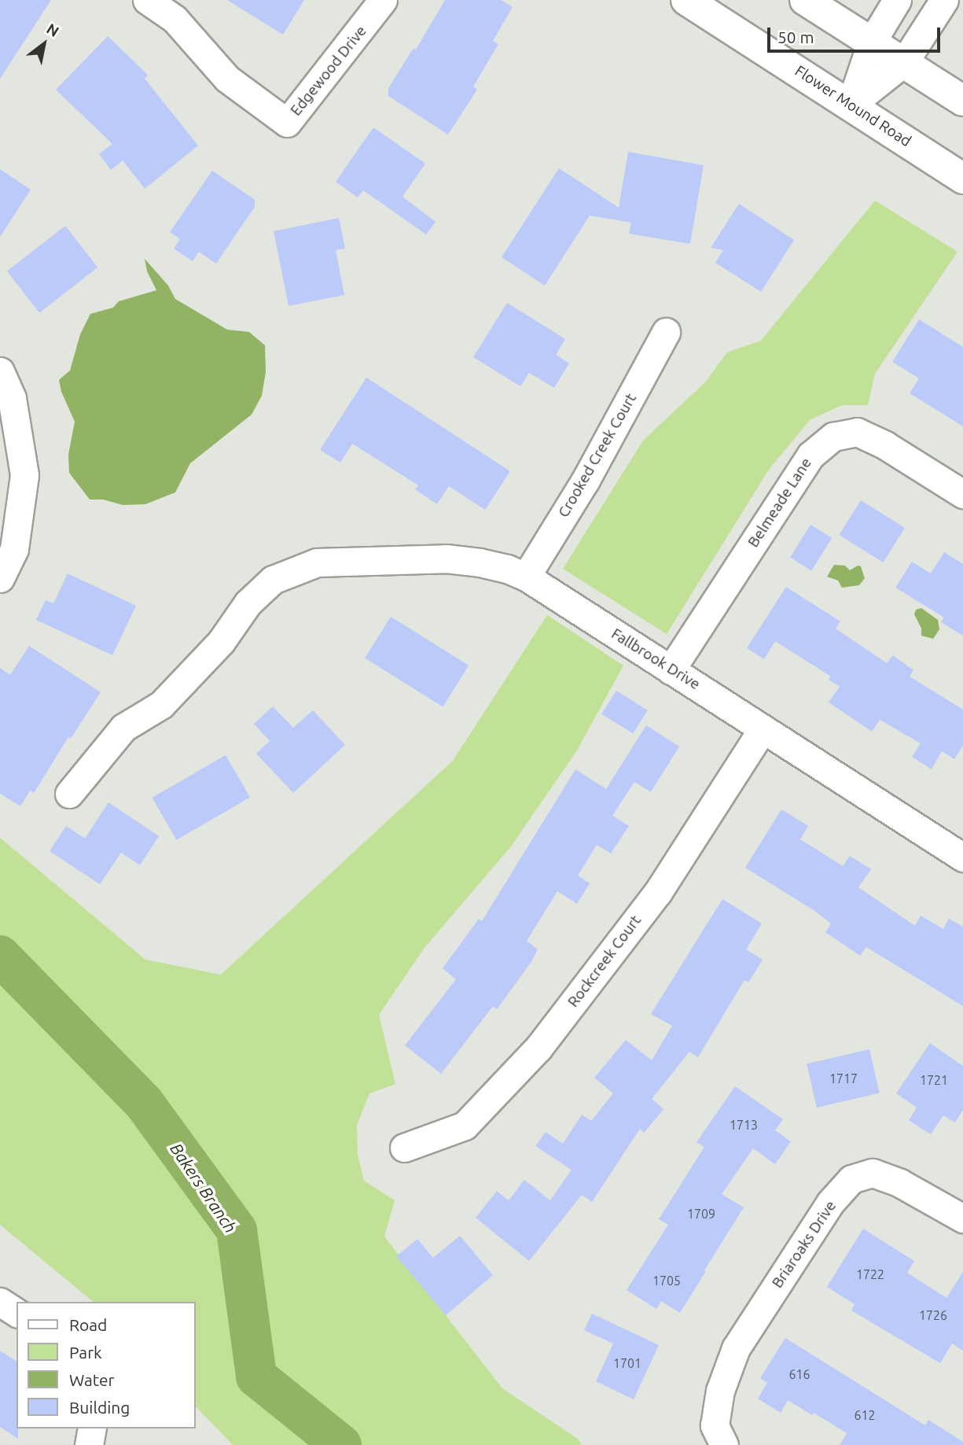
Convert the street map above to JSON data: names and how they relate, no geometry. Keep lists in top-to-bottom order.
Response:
{
  "streets": {
    "main road": ["Flower Mound Road"],
    "street": [
      "Edgewood Drive",
      "Crooked Creek Court",
      "Belmeade Lane",
      "Fallbrook Drive",
      "Rockcreek Court",
      "Briaroaks Drive"
    ]
  },
  "crossings": [
    ["Crooked Creek Court", "Fallbrook Drive"],
    ["Belmeade Lane", "Fallbrook Drive"],
    ["Fallbrook Drive", "Rockcreek Court"]
  ],
  "water": ["Bakers Branch"],
  "house_numbers": [
    "1717",
    "1721",
    "1713",
    "1709",
    "1722",
    "1705",
    "1726",
    "1701",
    "616",
    "612"
  ],
  "legend": [
    "Road",
    "Park",
    "Water",
    "Building"
  ],
  "scale_bar": "50 m",
  "north": "top right"
}
